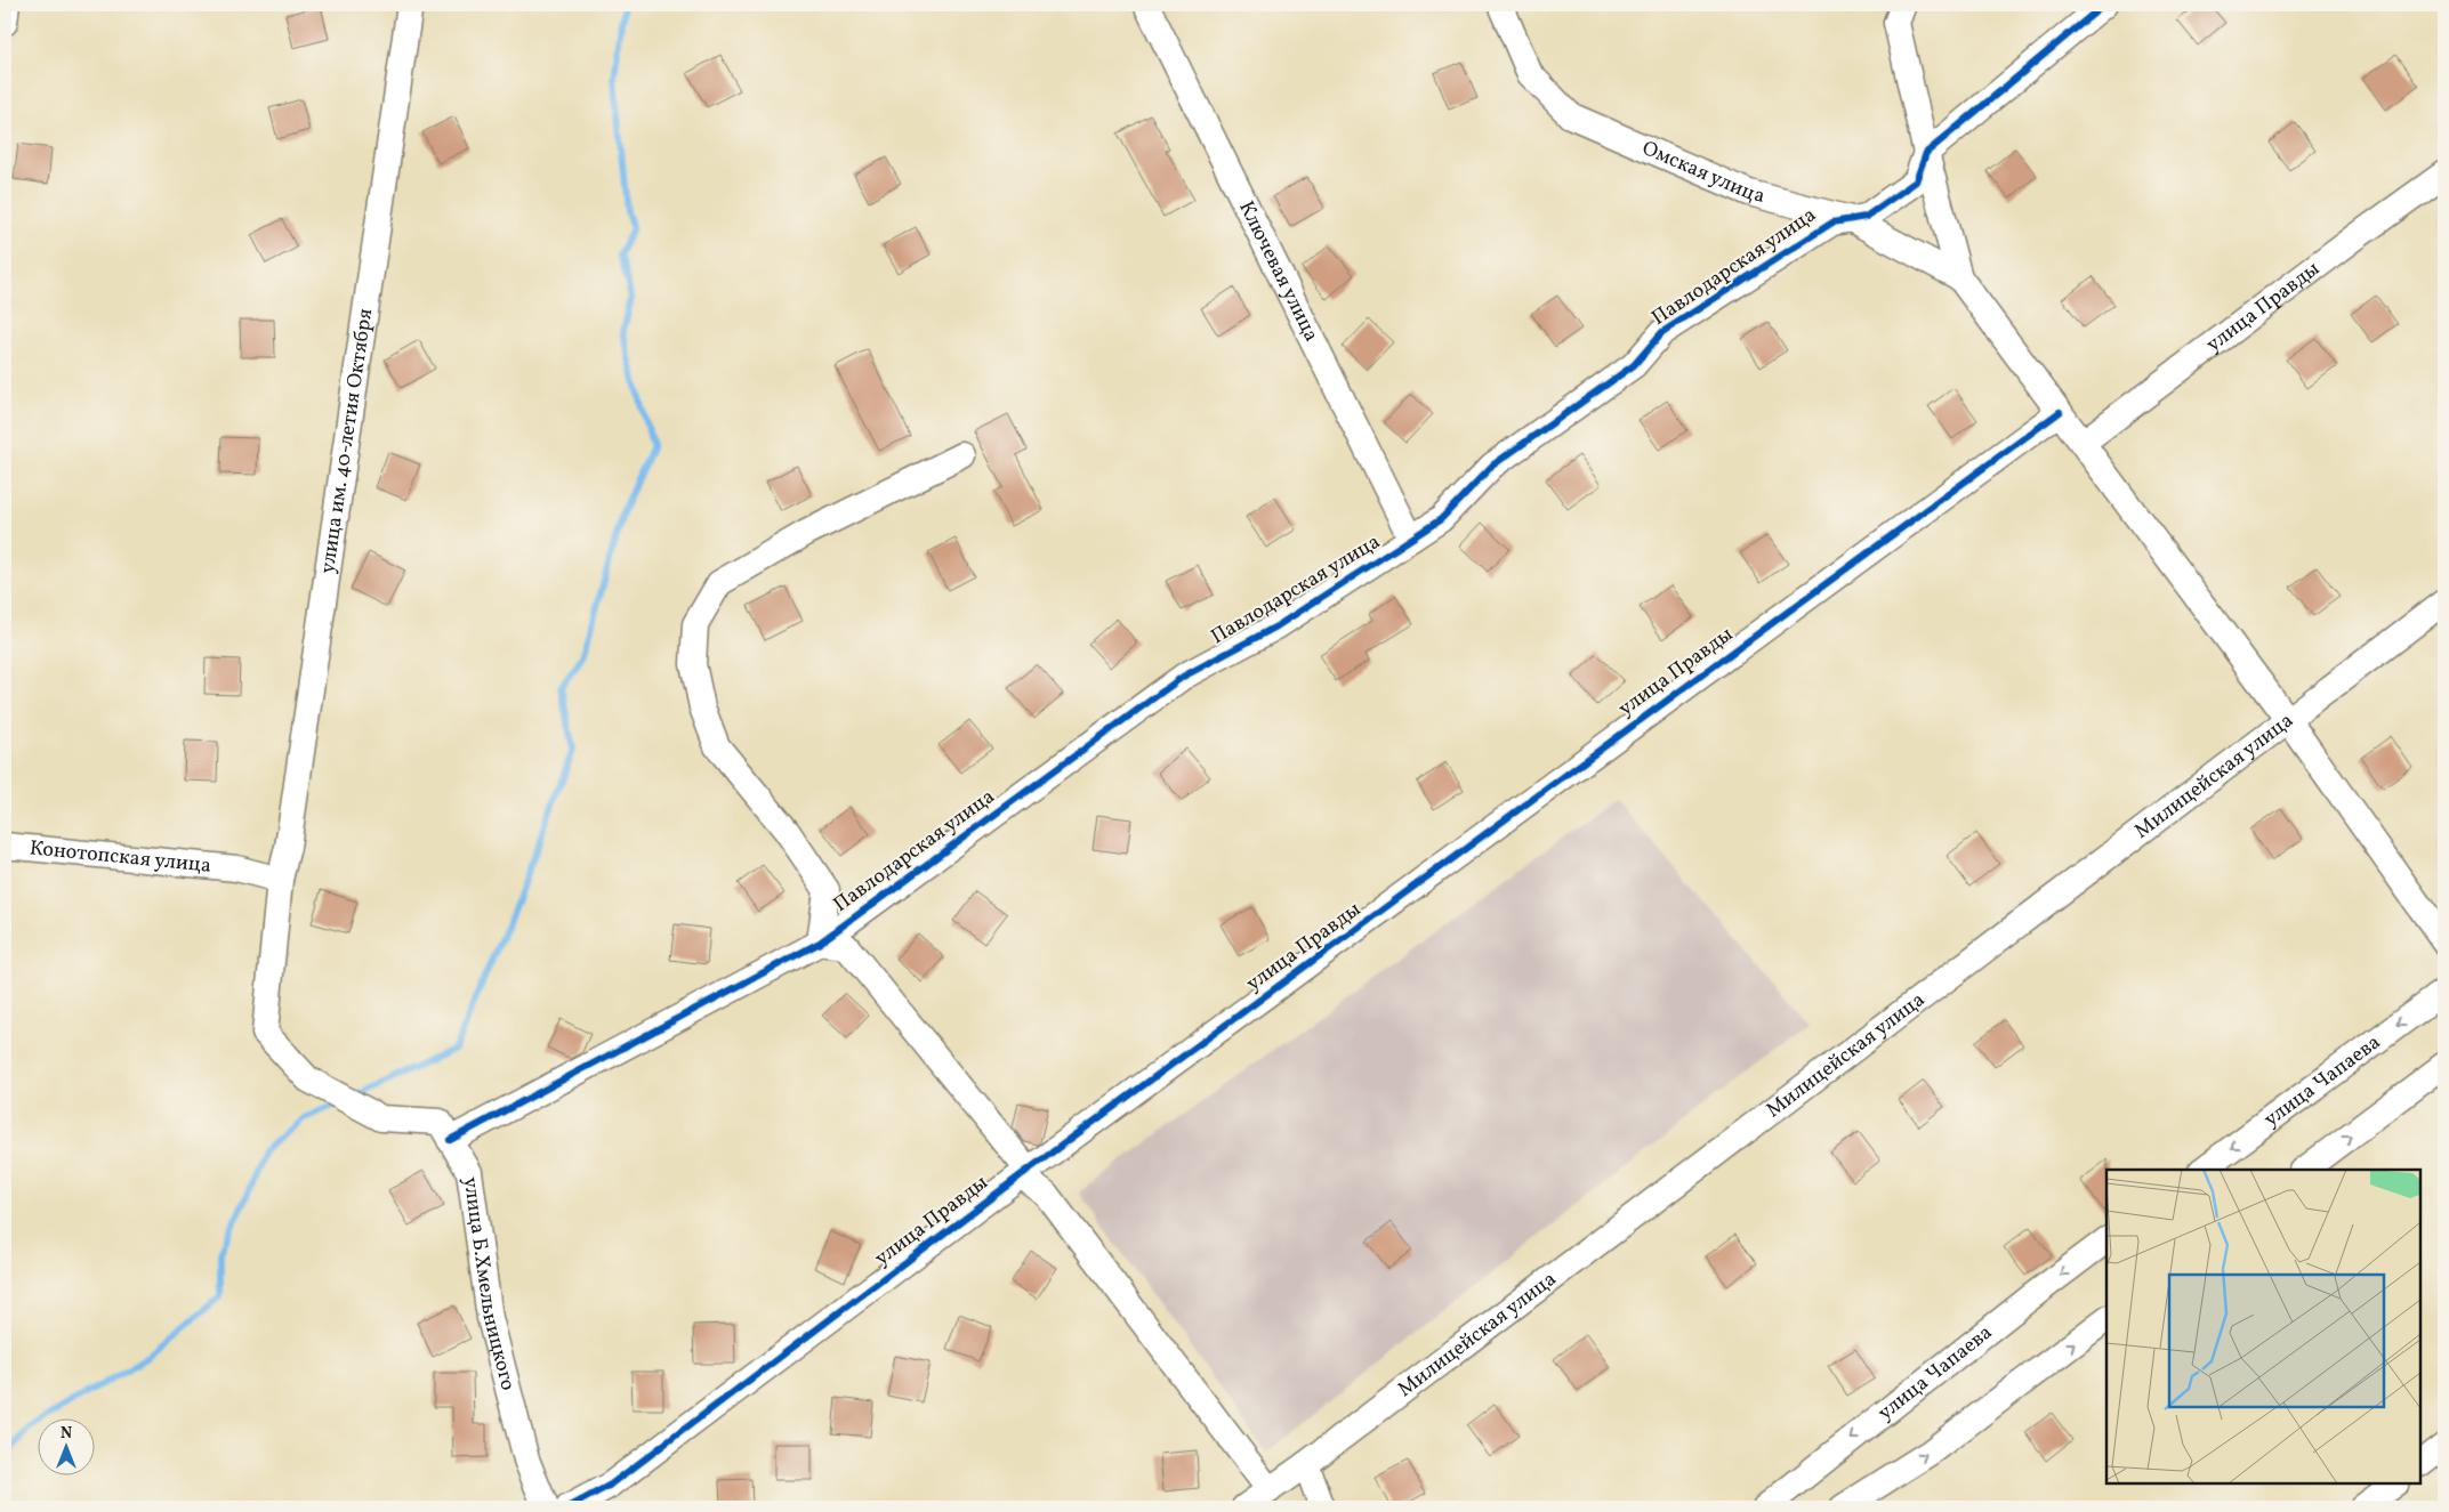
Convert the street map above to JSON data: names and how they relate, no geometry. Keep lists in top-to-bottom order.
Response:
{
  "streets": {
    "street": [
      "Омская улица",
      "Павлодарская улица",
      "Ключевая улица",
      "улица Правды",
      "улица им. 40-летия Октября",
      "Милицейская улица",
      "Конотопская улица",
      "улица Чапаева",
      "улица Б.Хмельницкого"
    ]
  },
  "crossings": [
    ["Омская улица", "Павлодарская улица"],
    ["Павлодарская улица", "Ключевая улица"],
    ["Павлодарская улица", "улица Б.Хмельницкого"],
    ["улица им. 40-летия Октября", "Конотопская улица"],
    ["улица им. 40-летия Октября", "улица Б.Хмельницкого"],
    ["Конотопская улица", "улица Б.Хмельницкого"]
  ],
  "north": "top"
}
